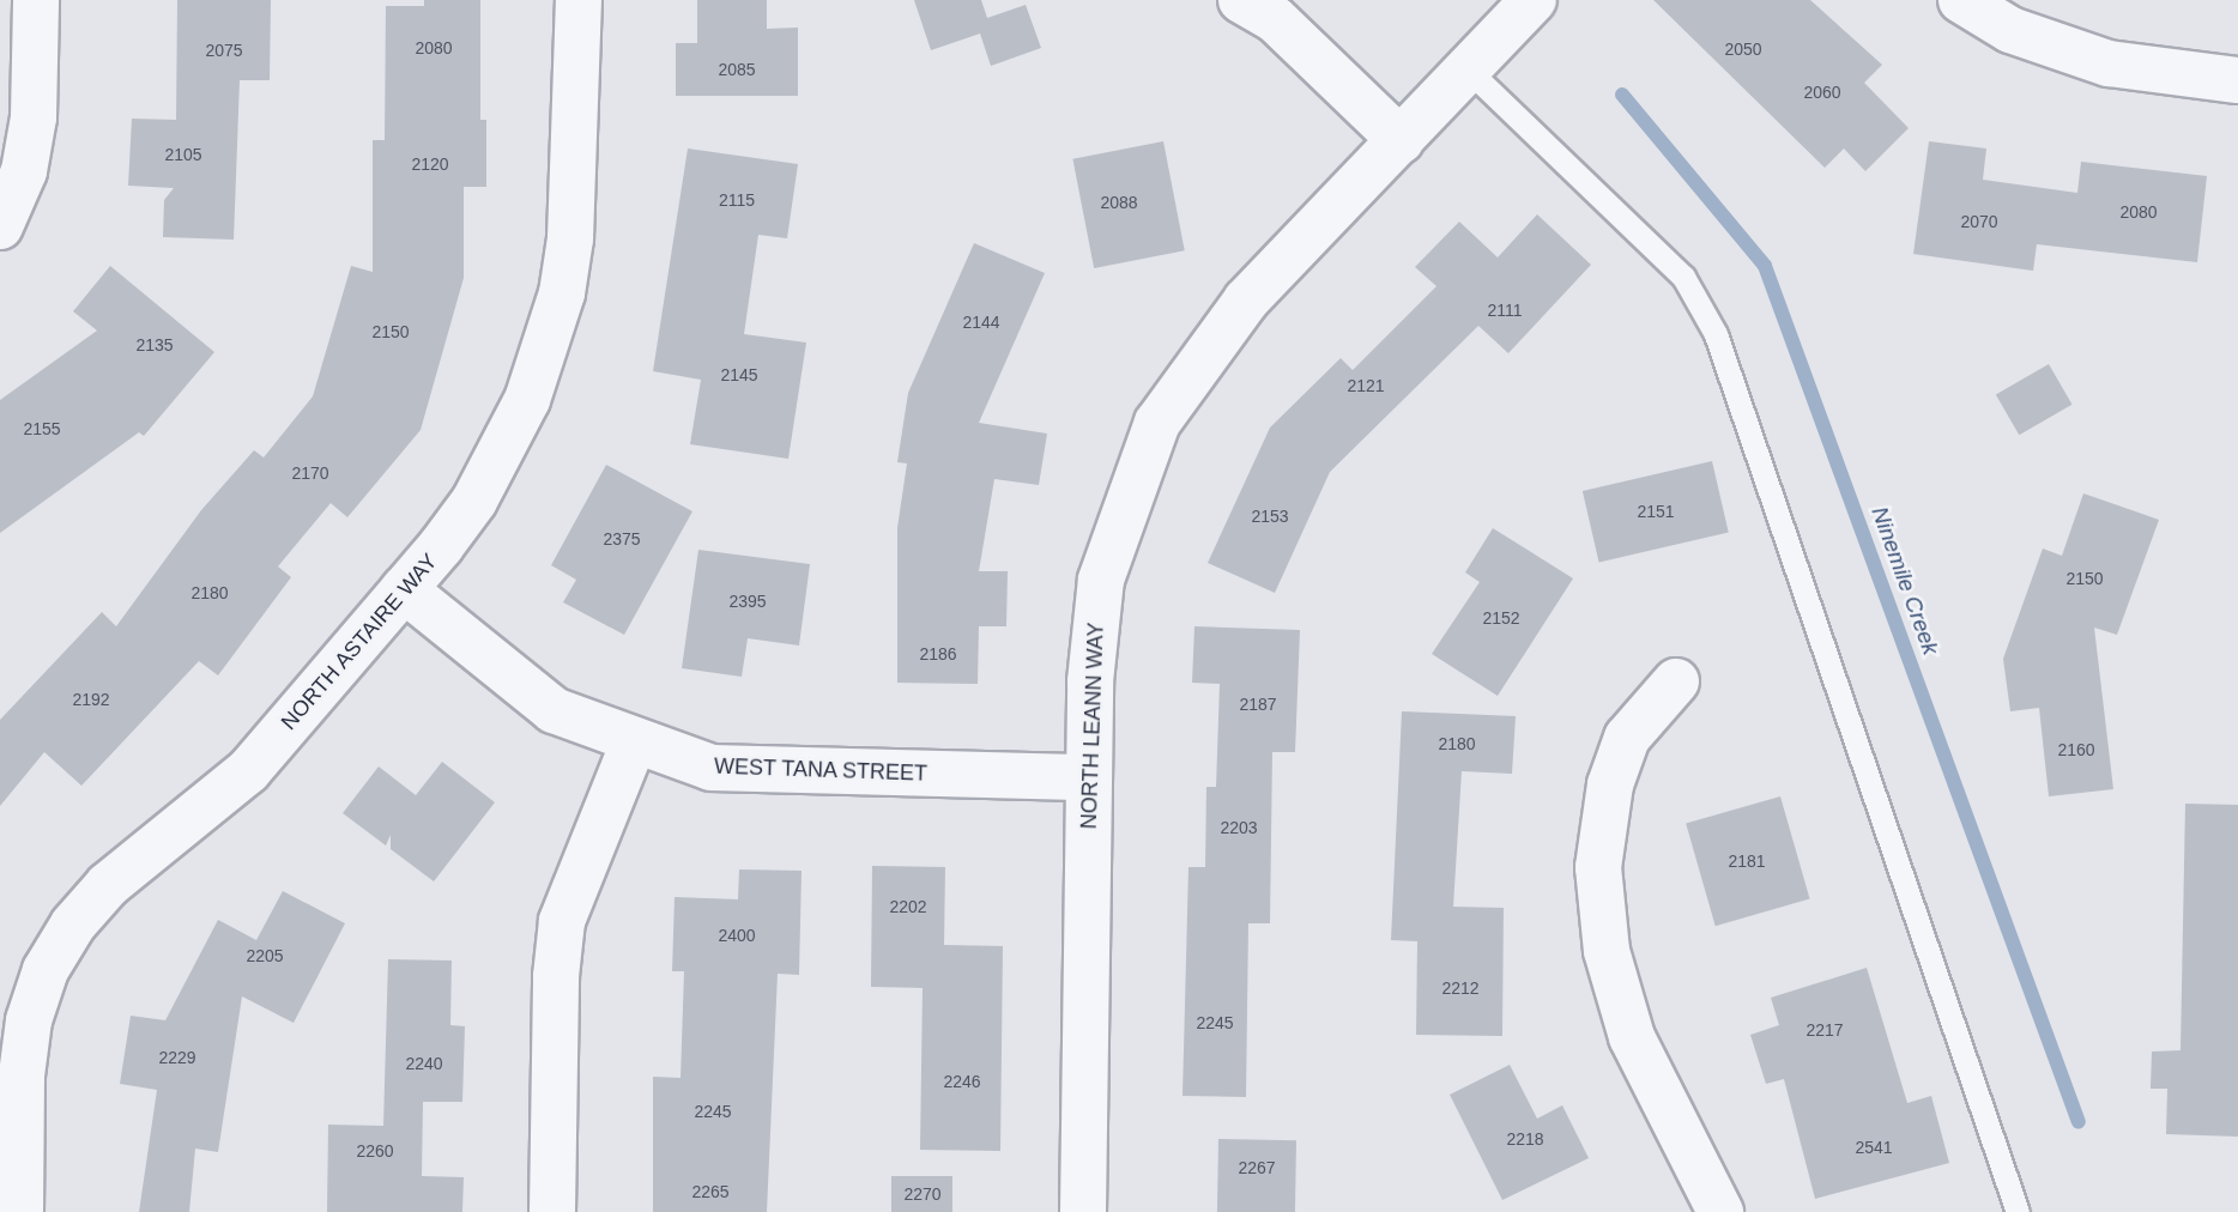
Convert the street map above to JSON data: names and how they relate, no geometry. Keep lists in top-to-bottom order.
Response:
{
  "streets": {
    "street": ["NORTH ASTAIRE WAY", "NORTH LEANN WAY", "WEST TANA STREET"]
  },
  "crossings": [
    ["NORTH ASTAIRE WAY", "WEST TANA STREET"],
    ["NORTH LEANN WAY", "WEST TANA STREET"]
  ],
  "water": ["Ninemile Creek"],
  "house_numbers": [
    "2080",
    "2050",
    "2075",
    "2085",
    "2060",
    "2105",
    "2120",
    "2115",
    "2088",
    "2080",
    "2070",
    "2111",
    "2144",
    "2150",
    "2135",
    "2145",
    "2121",
    "2155",
    "2170",
    "2151",
    "2153",
    "2375",
    "2150",
    "2180",
    "2395",
    "2152",
    "2186",
    "2192",
    "2187",
    "2180",
    "2160",
    "2203",
    "2181",
    "2202",
    "2400",
    "2205",
    "2212",
    "2245",
    "2217",
    "2229",
    "2240",
    "2246",
    "2245",
    "2218",
    "2541",
    "2260",
    "2267",
    "2265",
    "2270"
  ]
}
